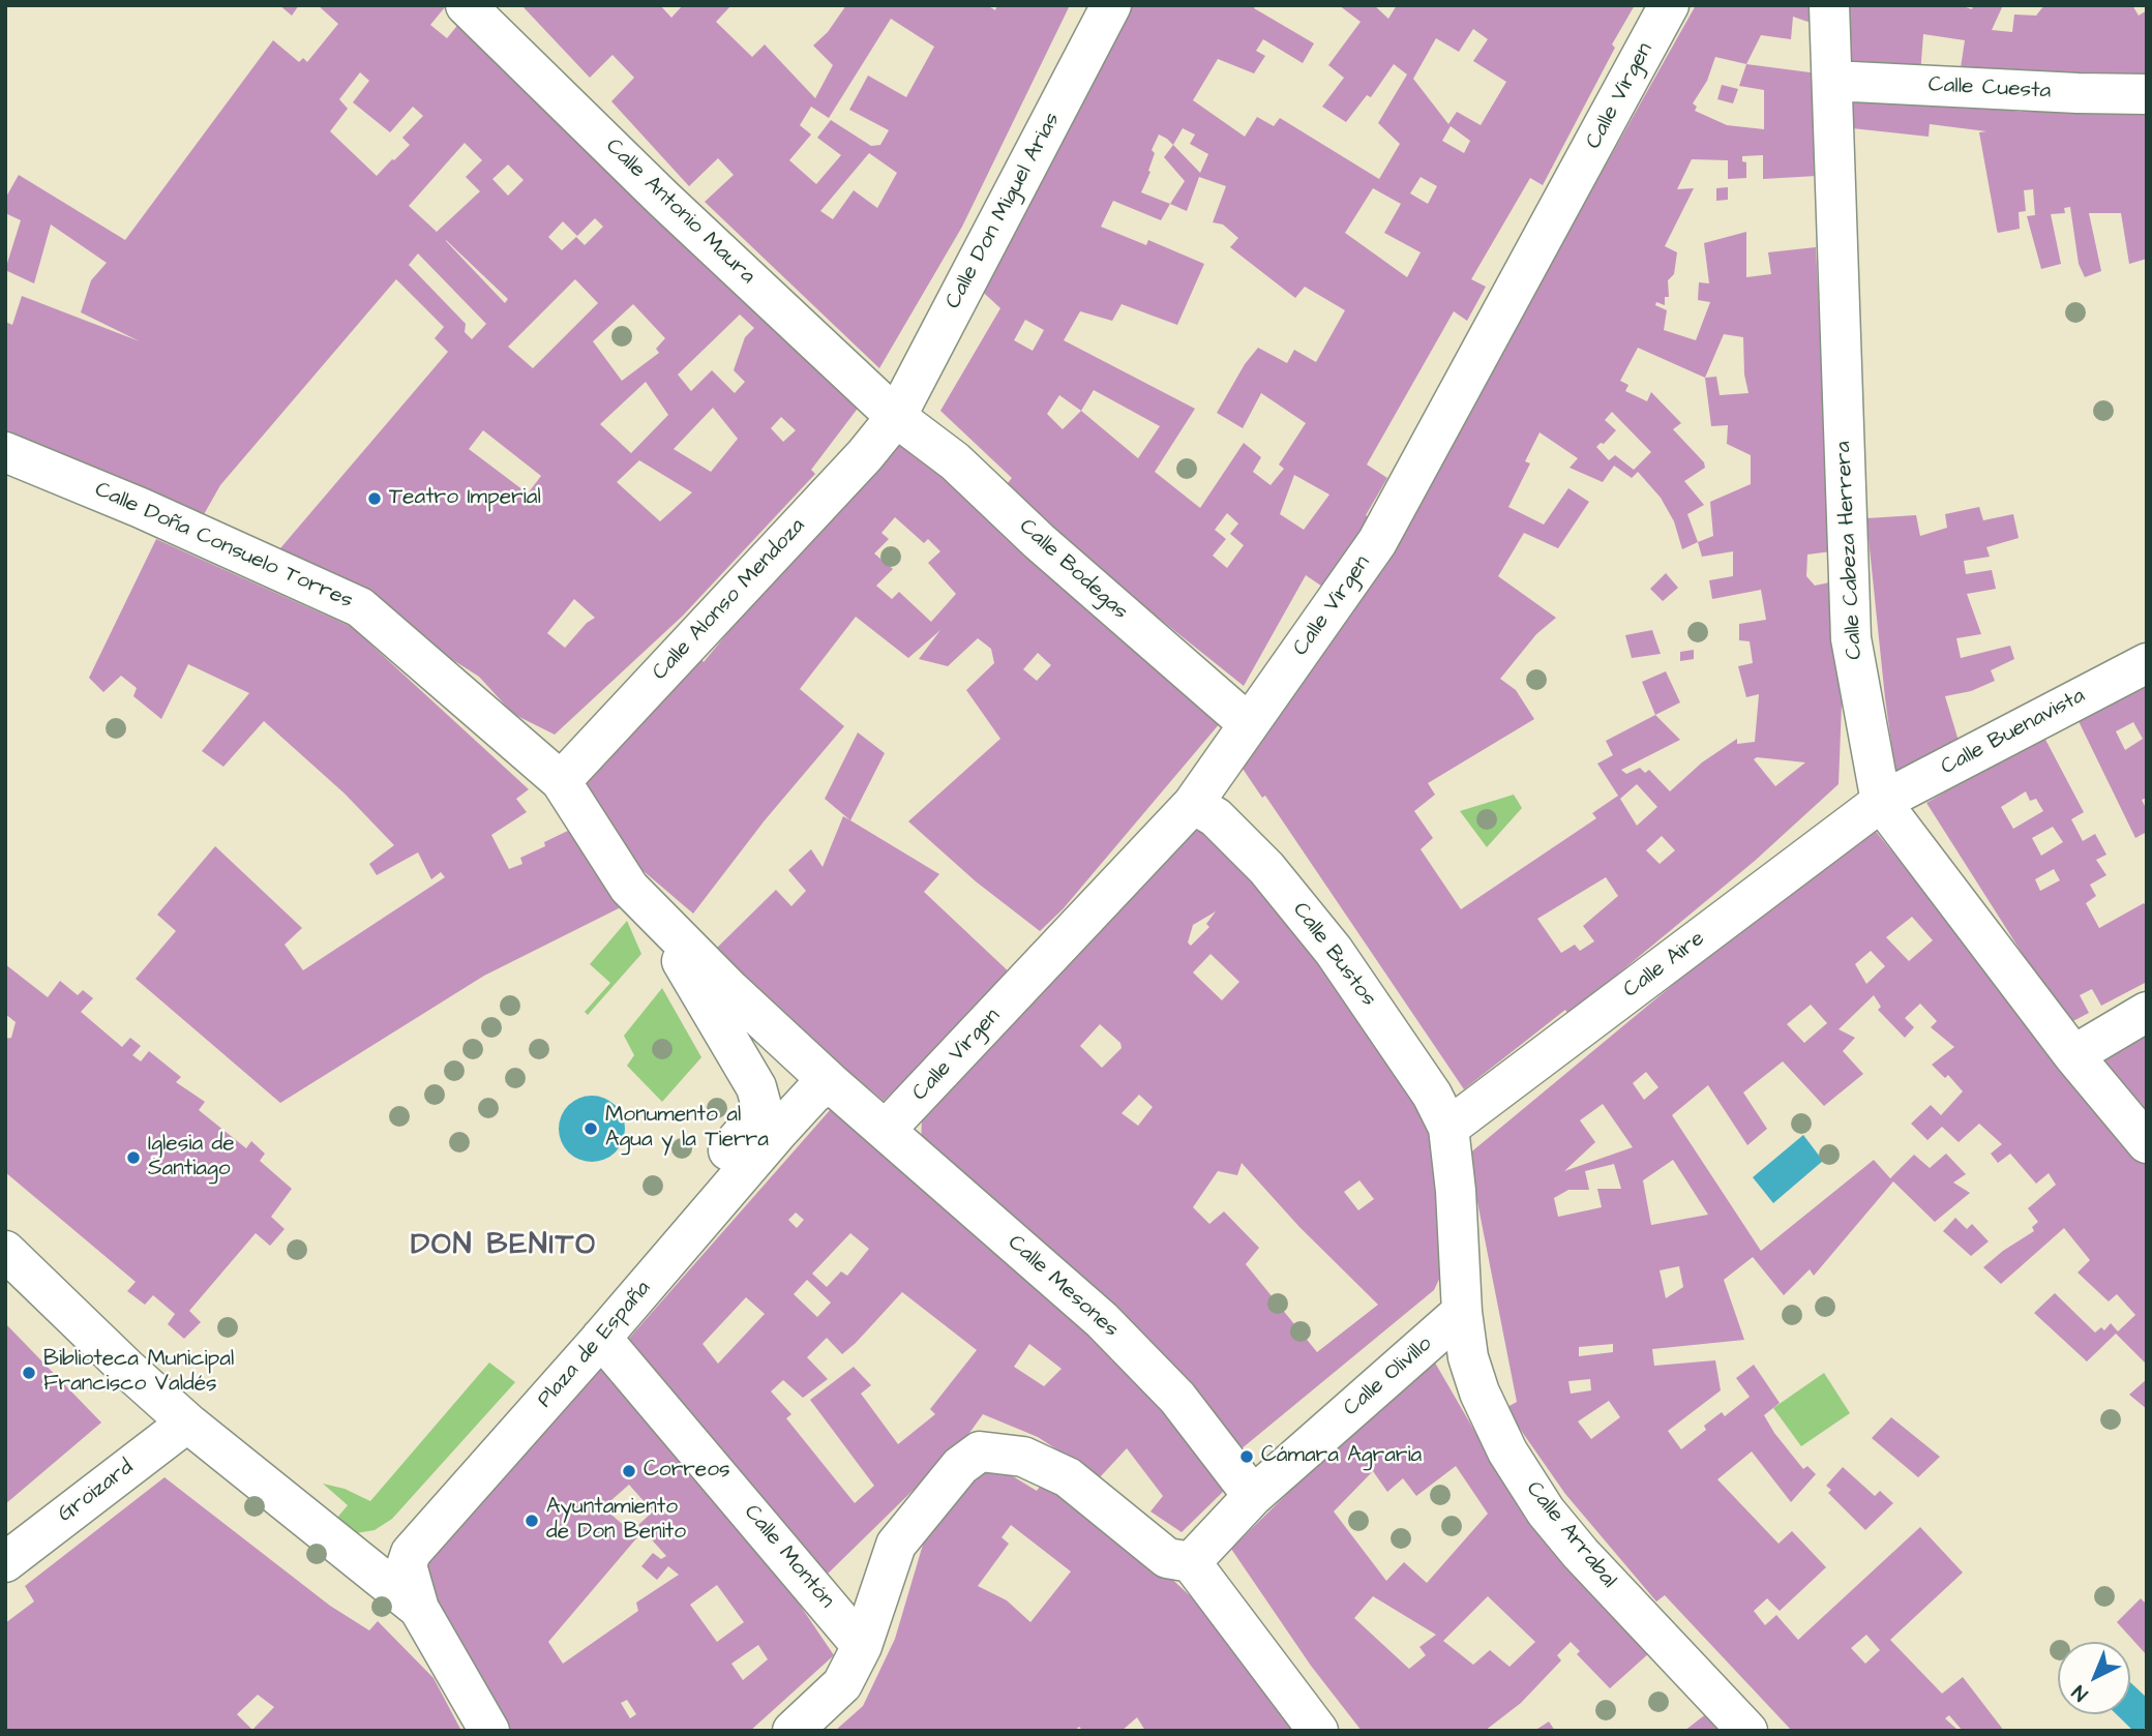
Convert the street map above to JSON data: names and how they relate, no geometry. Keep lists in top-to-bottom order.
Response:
{
  "streets": {
    "street": [
      "Calle Cuesta",
      "Calle Virgen",
      "Calle Don Miguel Arias",
      "Calle Antonio Maura",
      "Calle Doña Consuelo Torres",
      "Calle Cabeza Herrera",
      "Calle Bodegas",
      "Calle Alonso Mendoza",
      "Calle Buenavista",
      "Calle Bustos",
      "Calle Aire",
      "Calle Mesones",
      "Plaza de España",
      "Calle Olivillo",
      "Groizard",
      "Calle Arrabal",
      "Calle Montón"
    ]
  },
  "crossings": [
    ["Calle Cuesta", "Calle Cabeza Herrera"],
    ["Calle Virgen", "Calle Bodegas"],
    ["Calle Virgen", "Calle Bustos"],
    ["Calle Virgen", "Calle Mesones"],
    ["Calle Don Miguel Arias", "Calle Antonio Maura"],
    ["Calle Don Miguel Arias", "Calle Bodegas"],
    ["Calle Don Miguel Arias", "Calle Alonso Mendoza"],
    ["Calle Antonio Maura", "Calle Bodegas"],
    ["Calle Antonio Maura", "Calle Alonso Mendoza"],
    ["Calle Doña Consuelo Torres", "Calle Alonso Mendoza"],
    ["Calle Cabeza Herrera", "Calle Buenavista"],
    ["Calle Cabeza Herrera", "Calle Aire"],
    ["Calle Bodegas", "Calle Alonso Mendoza"],
    ["Calle Buenavista", "Calle Aire"],
    ["Calle Bustos", "Calle Aire"],
    ["Calle Bustos", "Calle Arrabal"],
    ["Calle Aire", "Calle Arrabal"],
    ["Calle Mesones", "Plaza de España"],
    ["Calle Mesones", "Calle Olivillo"],
    ["Plaza de España", "Calle Montón"],
    ["Calle Olivillo", "Calle Arrabal"]
  ],
  "districts": ["DON BENITO"],
  "places": [
    "Teatro Imperial",
    "Monumento al Agua y la Tierra",
    "Iglesia de Santiago",
    "Biblioteca Municipal Francisco Valdés",
    "Cámara Agraria",
    "Correos",
    "Ayuntamiento de Don Benito"
  ],
  "north": "bottom left"
}
